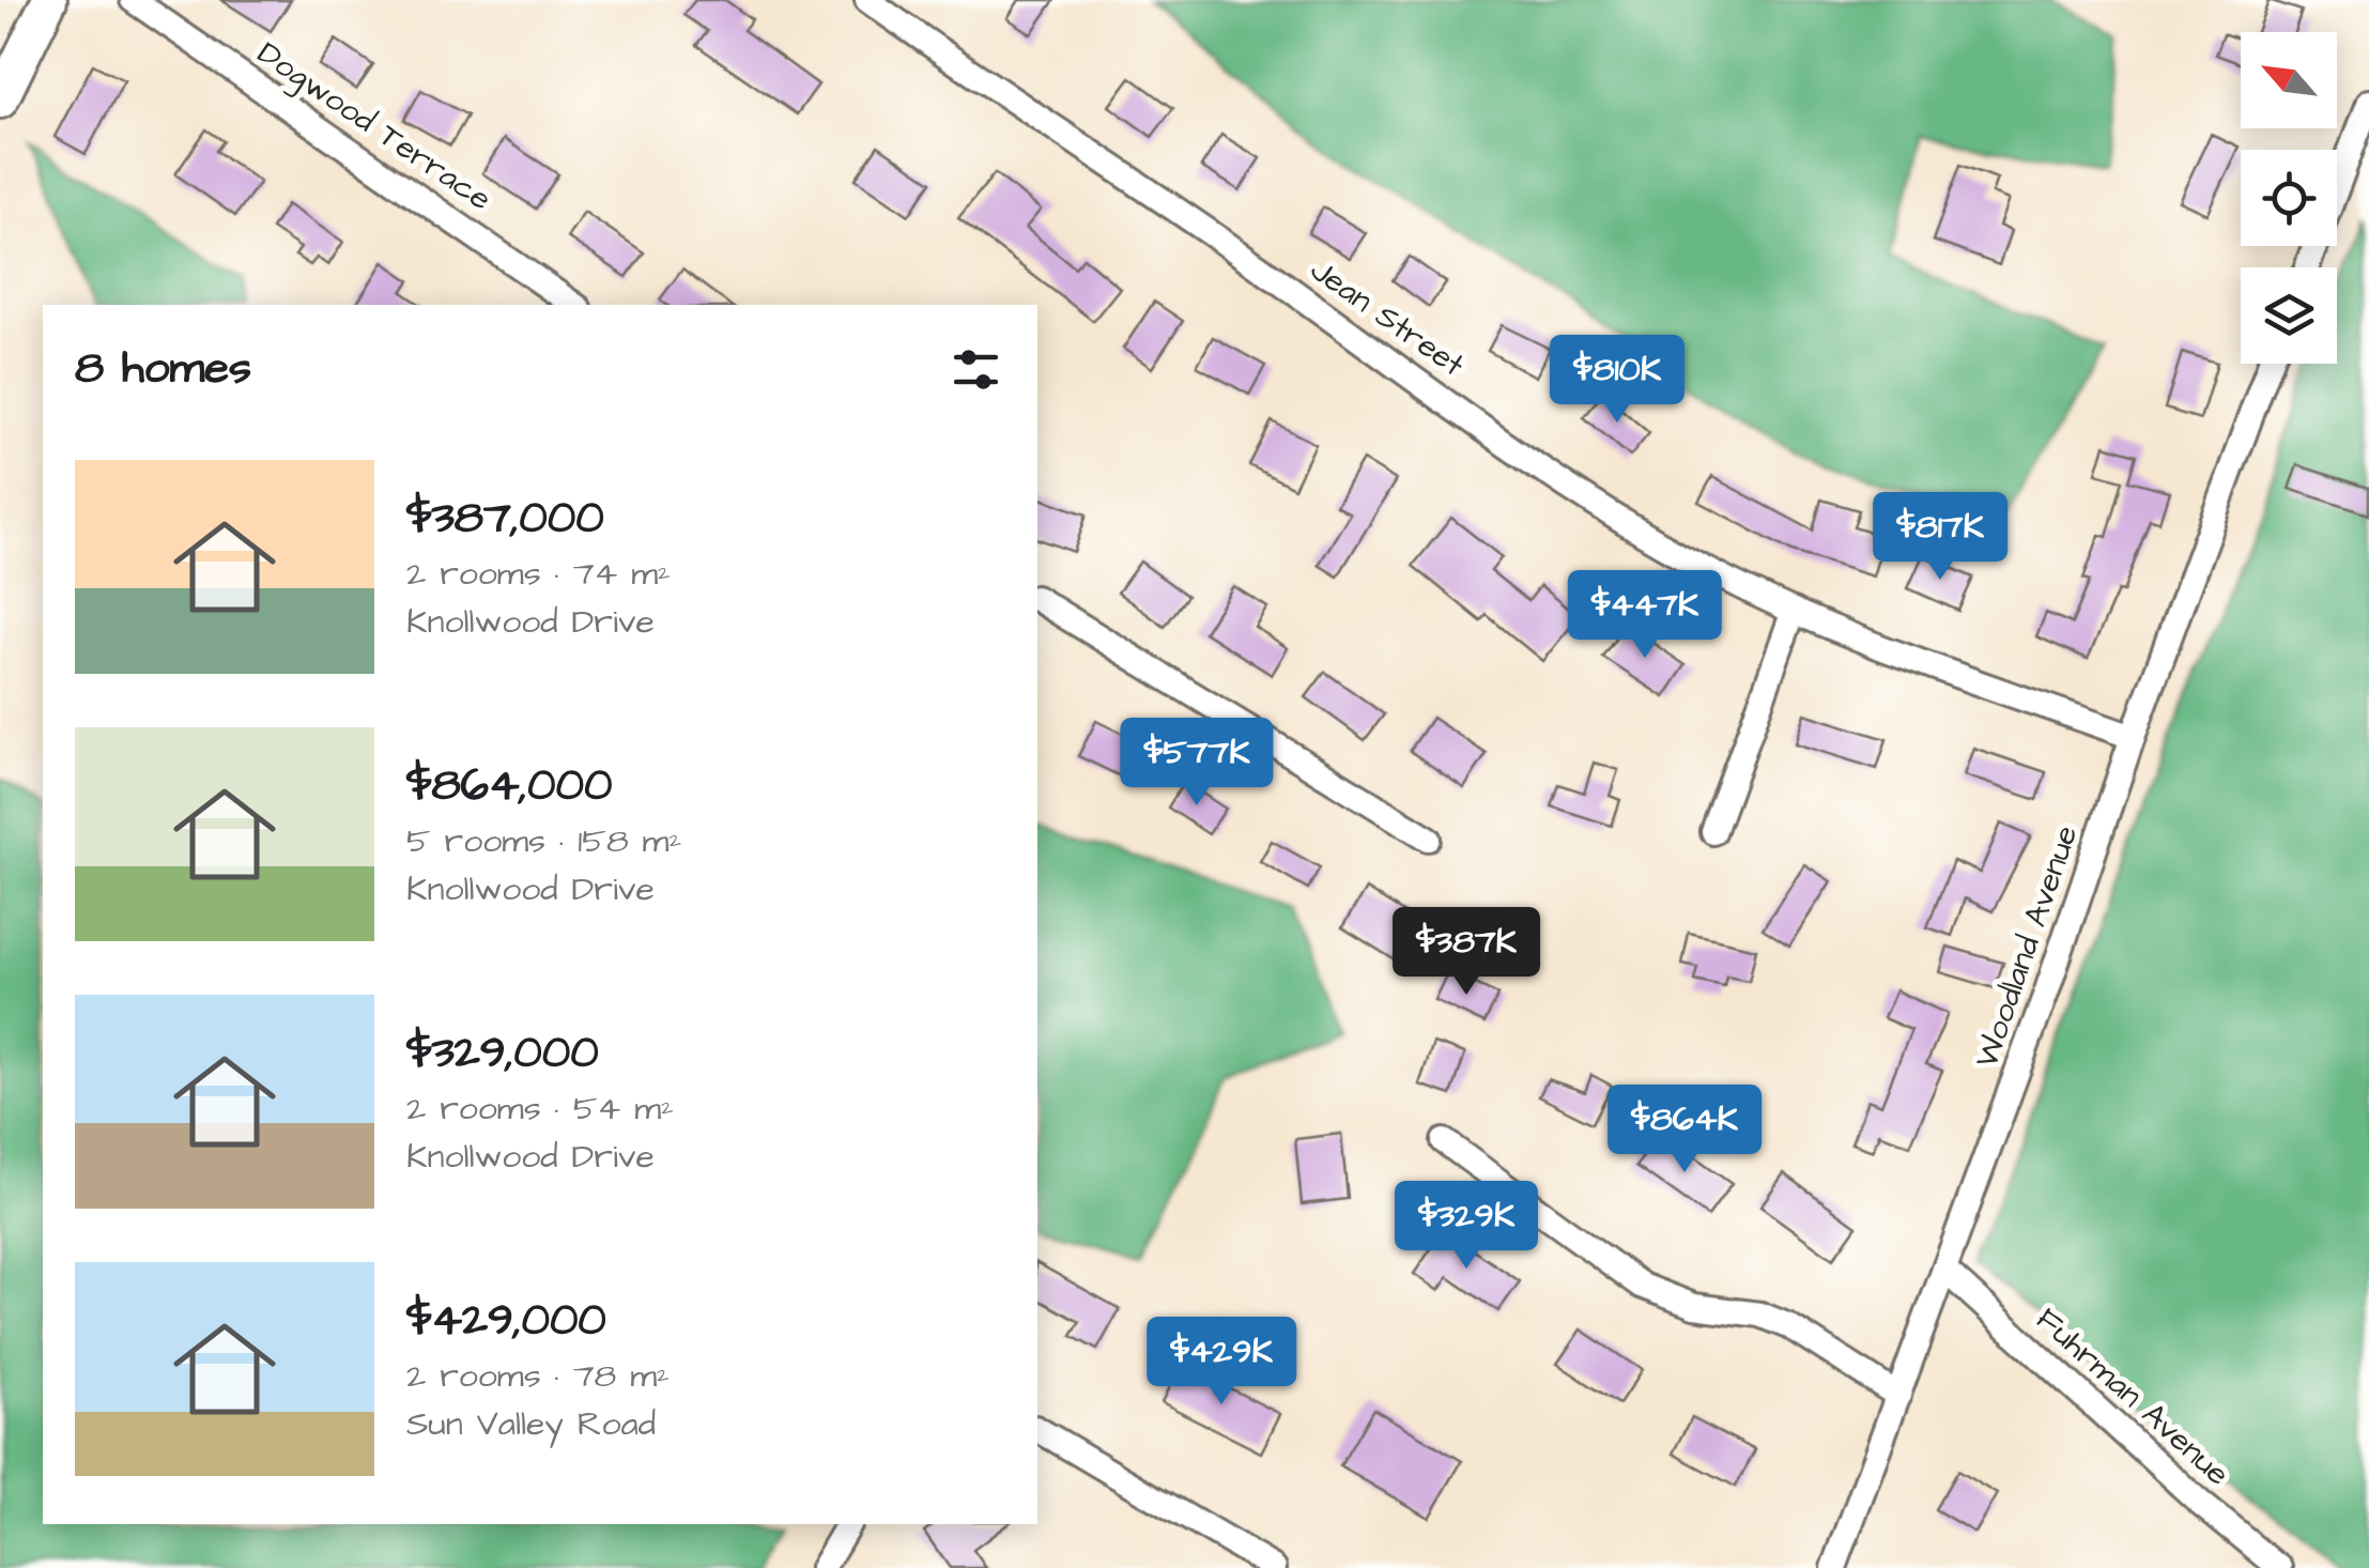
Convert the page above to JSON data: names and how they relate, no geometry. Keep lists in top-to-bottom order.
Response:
{
  "streets": {
    "street": [
      "Dogwood Terrace",
      "Jean Street",
      "Woodland Avenue",
      "Fuhrman Avenue"
    ]
  },
  "crossings": [
    ["Jean Street", "Woodland Avenue"],
    ["Woodland Avenue", "Fuhrman Avenue"]
  ],
  "north": "top left",
  "page": {
    "heading": "8 homes",
    "price": [
      "$810K",
      "$817K",
      "$447K",
      "$577K",
      "$387K",
      "$864K",
      "$329K",
      "$429K"
    ],
    "list": [
      {
        "name": "$387,000",
        "note": "2 rooms · 74 m² · Knollwood Drive"
      },
      {
        "name": "$864,000",
        "note": "5 rooms · 158 m² · Knollwood Drive"
      },
      {
        "name": "$329,000",
        "note": "2 rooms · 54 m² · Knollwood Drive"
      },
      {
        "name": "$429,000",
        "note": "2 rooms · 78 m² · Sun Valley Road"
      }
    ]
  }
}
